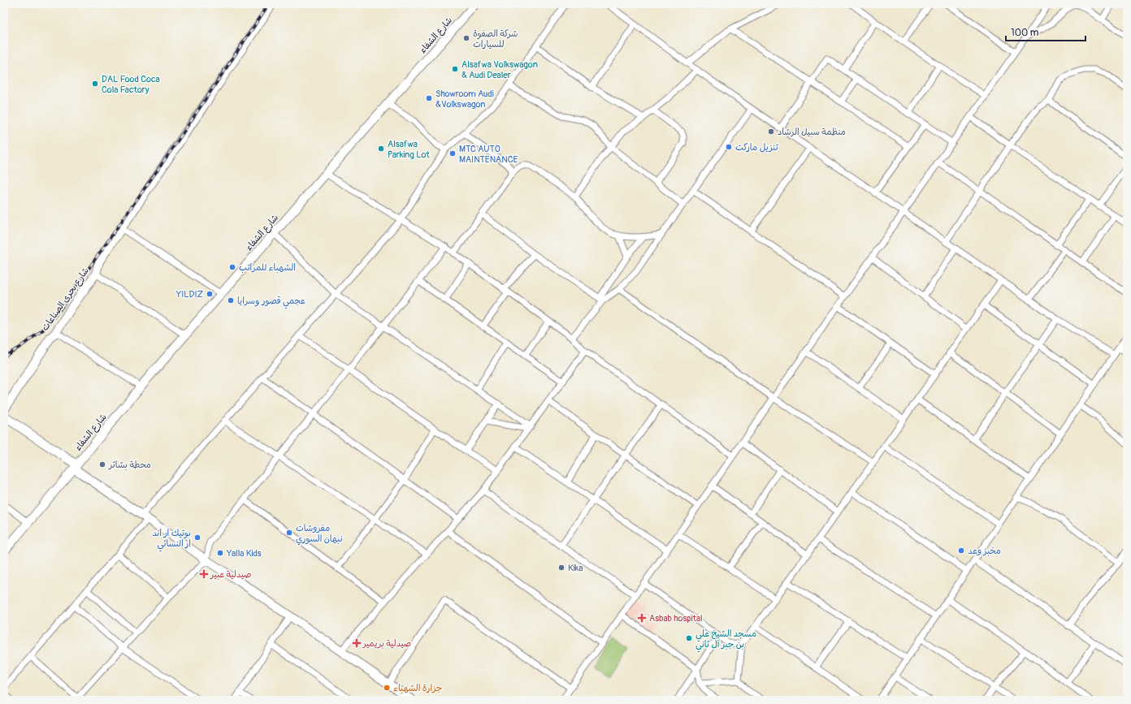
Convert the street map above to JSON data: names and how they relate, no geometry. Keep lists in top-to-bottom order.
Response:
{
  "streets": {
    "street": ["شارع الشفاء", "شارع بحرى الصناعات"]
  },
  "places": {
    "other": [
      "شركة الصفوة للسيارات",
      "Alsafwa Volkswagon & Audi Dealer",
      "DAL Food Coca Cola Factory",
      "Showroom Audi &Volkswagon",
      "منظمة سبيل الرشاد",
      "تنزيل ماركت",
      "Alsafwa Parking Lot",
      "MTC AUTO MAINTENANCE",
      "الشهباء للمراتب",
      "YILDIZ",
      "عجمي قصور وسرايا",
      "محطة بشائر",
      "مفروشات نبهان السوري",
      "بوتيك ار اند ار النسائي",
      "مخبز وعد",
      "Yalla Kids",
      "Kika",
      "مسجد الشيخ علي بن جبر آل ثاني",
      "جزارة الشهباء"
    ],
    "health": ["صيدلية عبير", "Asbab hospital", "صيدلية بريمير"]
  },
  "scale_bar": "100 m"
}
